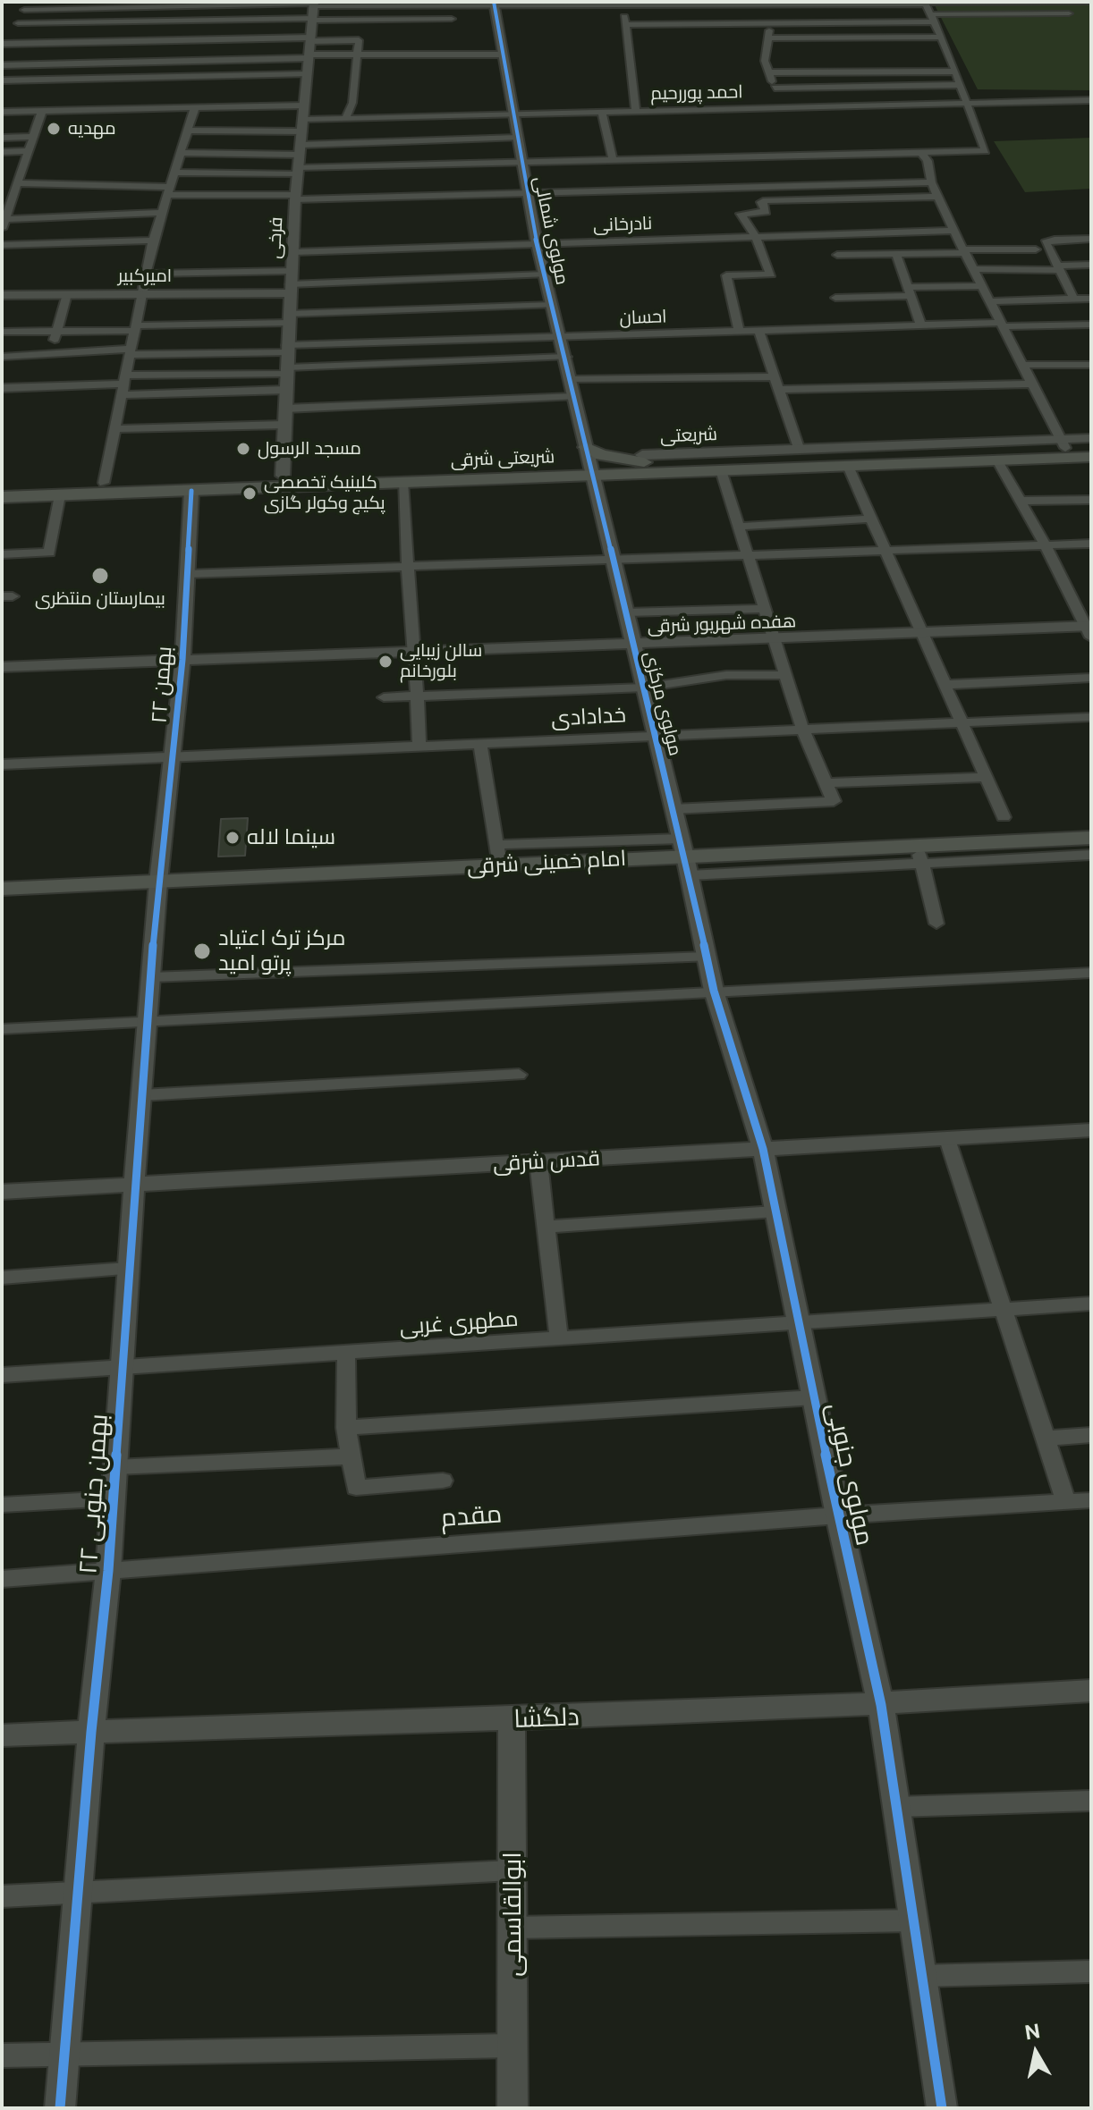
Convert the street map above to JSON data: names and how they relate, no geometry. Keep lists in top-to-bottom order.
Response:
{
  "streets": {
    "main road": ["شریعتی شرقی", "امام خمینی شرقی"],
    "street": [
      "احمد پوررحیم",
      "نادرخانی",
      "مولوی شمالی",
      "فرخی",
      "امیرکبیر",
      "احسان",
      "شریعتی",
      "هفده شهریور شرقی",
      "۲۲ بهمن",
      "مولوی مرکزی",
      "خدادادی",
      "قدس شرقی",
      "مطهری غربی",
      "مولوی جنوبی",
      "۲۲ بهمن جنوبی",
      "مقدم",
      "دلگشا",
      "ابوالقاسمی"
    ]
  },
  "crossings": [
    ["احمد پوررحیم", "مولوی شمالی"],
    ["احمد پوررحیم", "فرخی"],
    ["نادرخانی", "مولوی شمالی"],
    ["نادرخانی", "فرخی"],
    ["مولوی شمالی", "احسان"],
    ["مولوی شمالی", "شریعتی شرقی"],
    ["مولوی شمالی", "مولوی مرکزی"],
    ["فرخی", "امیرکبیر"],
    ["فرخی", "احسان"],
    ["فرخی", "شریعتی شرقی"],
    ["شریعتی", "شریعتی شرقی"],
    ["شریعتی شرقی", "۲۲ بهمن"],
    ["شریعتی شرقی", "مولوی مرکزی"],
    ["هفده شهریور شرقی", "۲۲ بهمن"],
    ["هفده شهریور شرقی", "مولوی مرکزی"],
    ["۲۲ بهمن", "خدادادی"],
    ["۲۲ بهمن", "امام خمینی شرقی"],
    ["۲۲ بهمن", "۲۲ بهمن جنوبی"],
    ["مولوی مرکزی", "خدادادی"],
    ["مولوی مرکزی", "امام خمینی شرقی"],
    ["مولوی مرکزی", "مولوی جنوبی"],
    ["امام خمینی شرقی", "مولوی جنوبی"],
    ["امام خمینی شرقی", "۲۲ بهمن جنوبی"],
    ["قدس شرقی", "مولوی جنوبی"],
    ["قدس شرقی", "۲۲ بهمن جنوبی"],
    ["مطهری غربی", "مولوی جنوبی"],
    ["مطهری غربی", "۲۲ بهمن جنوبی"],
    ["مولوی جنوبی", "مقدم"],
    ["مولوی جنوبی", "دلگشا"],
    ["۲۲ بهمن جنوبی", "مقدم"],
    ["۲۲ بهمن جنوبی", "دلگشا"],
    ["دلگشا", "ابوالقاسمی"]
  ],
  "places": [
    "مهدیه",
    "مسجد الرسول",
    "کلینیک تخصصی پکیج وکولر گازی",
    "بیمارستان منتظری",
    "سالن زیبایی بلورخانم",
    "سینما لاله",
    "مرکز ترک اعتیاد پرتو امید"
  ],
  "north": "top"
}
